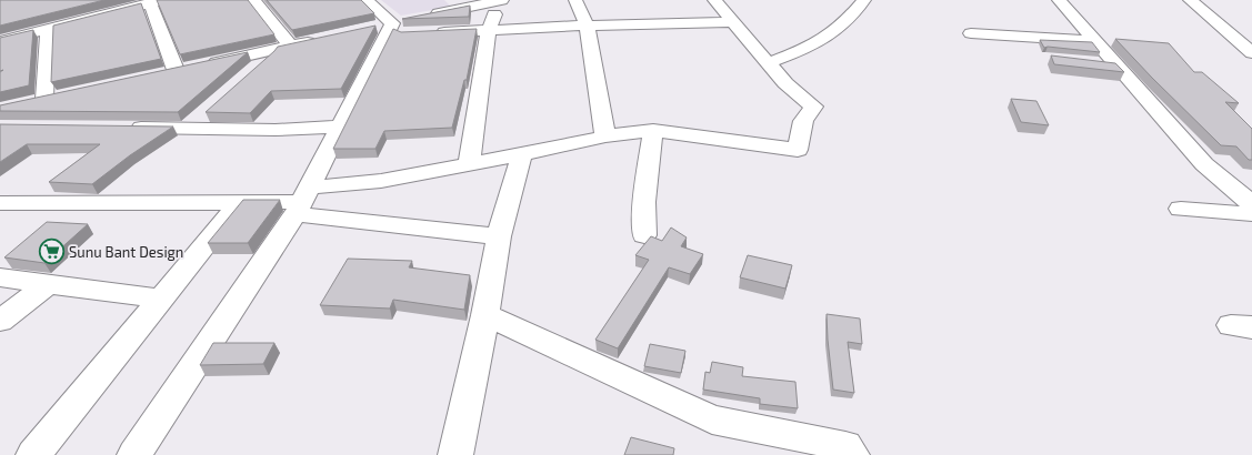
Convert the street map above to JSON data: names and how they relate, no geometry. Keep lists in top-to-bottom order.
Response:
{
  "places": {
    "supermarket": ["Sunu Bant Design"]
  }
}
